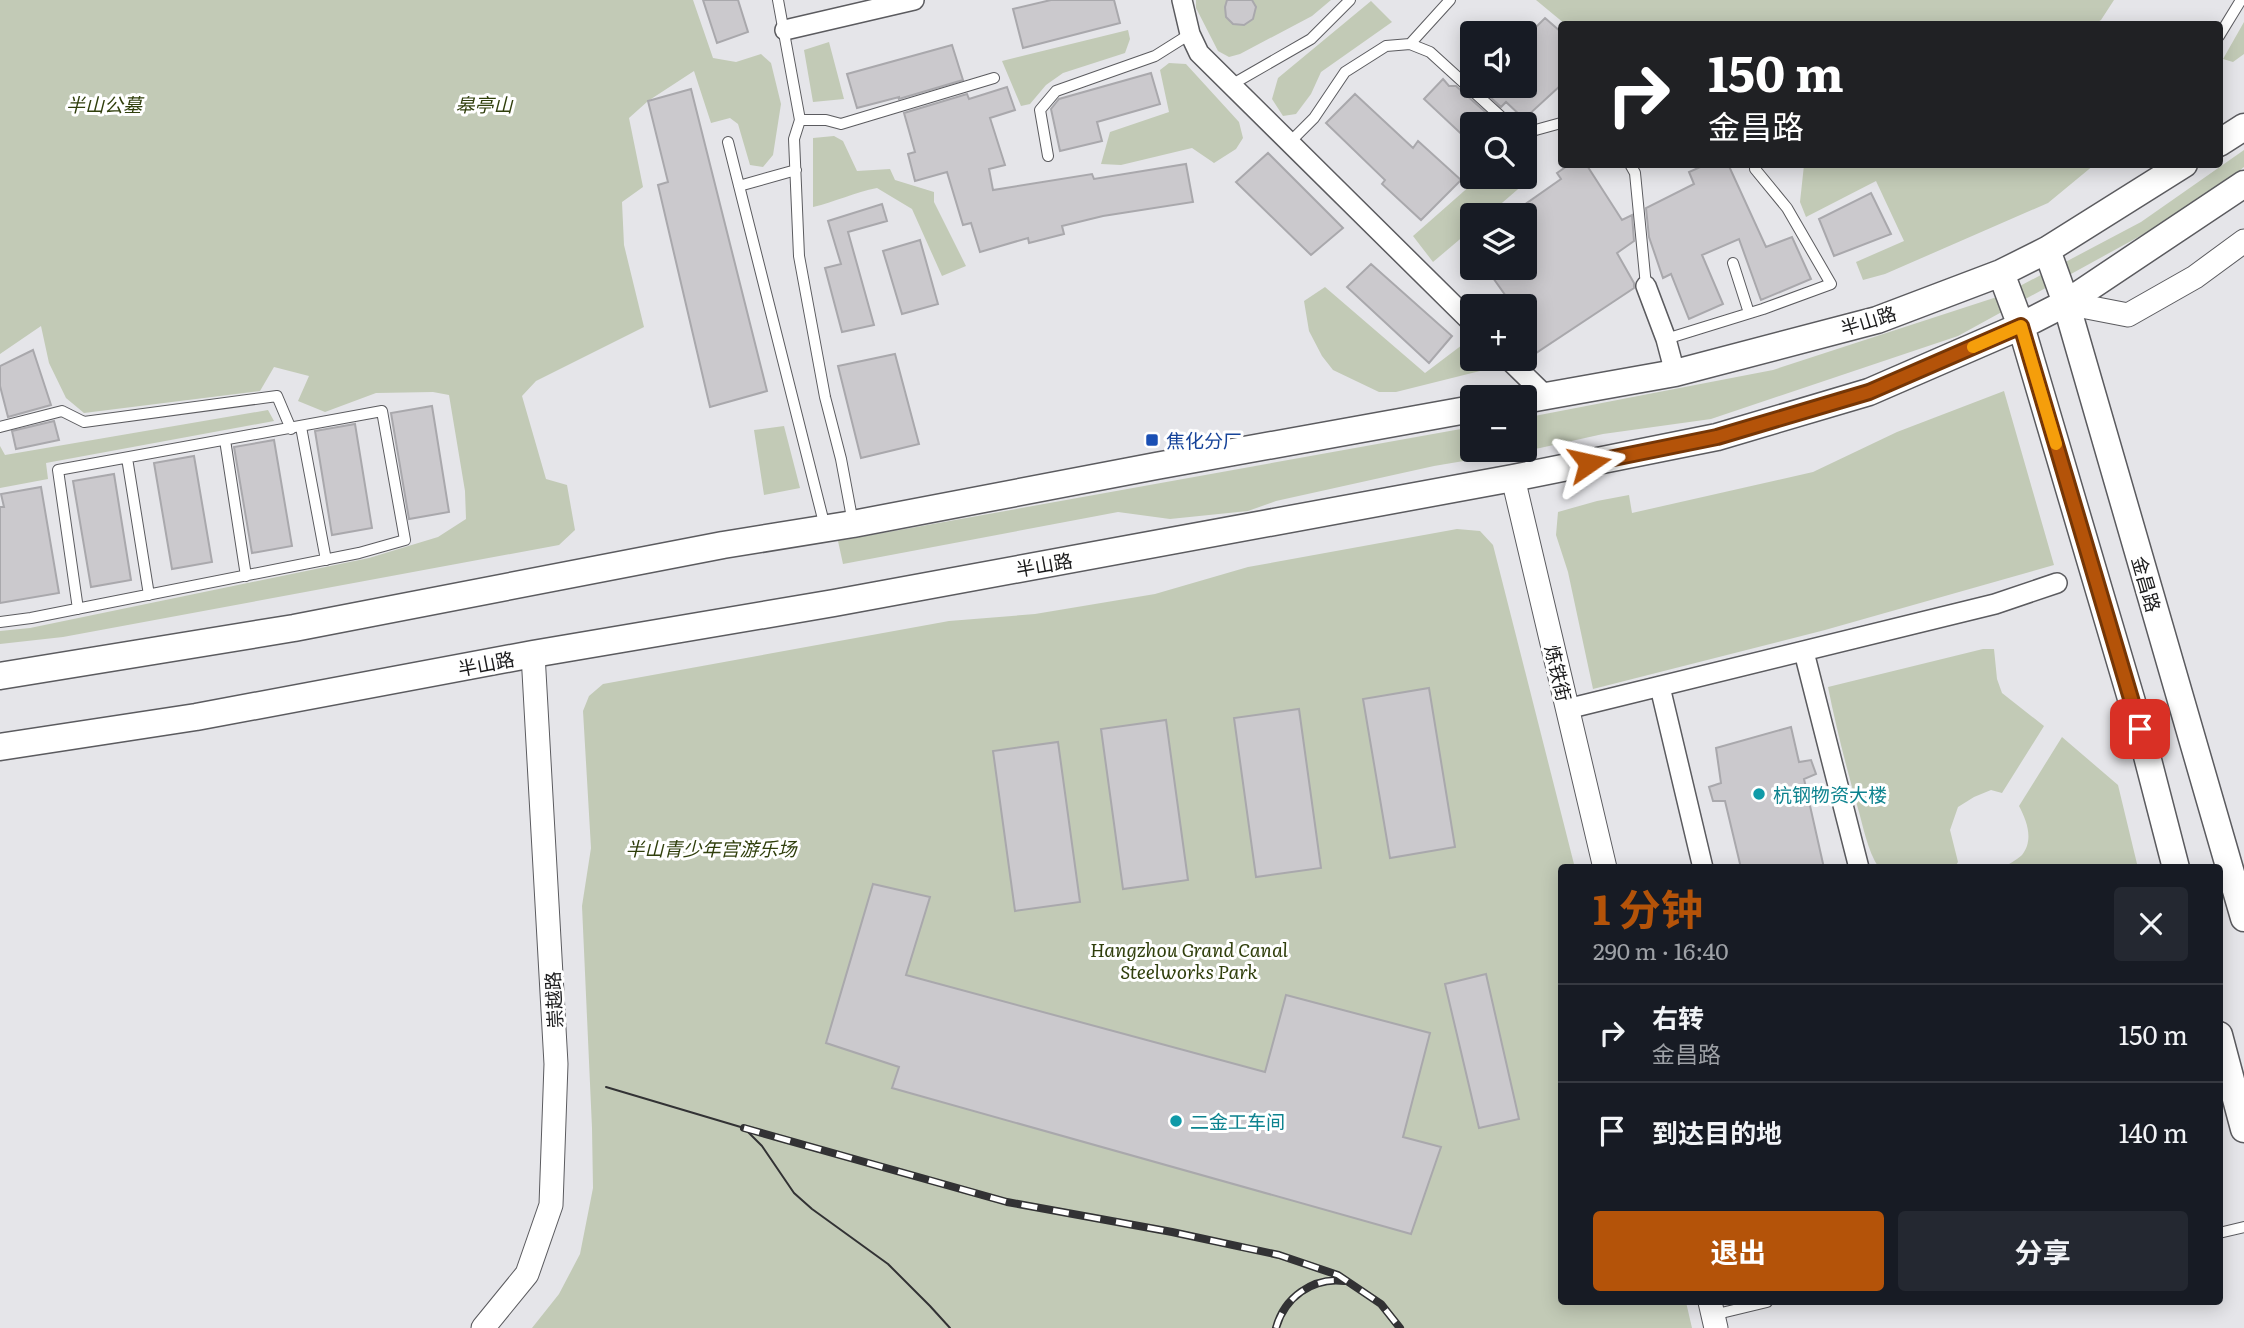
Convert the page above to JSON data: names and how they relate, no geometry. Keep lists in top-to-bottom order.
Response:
{
  "streets": {
    "main road": ["半山路", "金昌路"],
    "street": ["炼铁街", "崇越路"]
  },
  "crossings": [
    ["半山路", "金昌路"],
    ["半山路", "炼铁街"],
    ["半山路", "崇越路"]
  ],
  "parks": [
    "半山公墓",
    "皋亭山",
    "半山青少年宫游乐场",
    "Hangzhou Grand Canal Steelworks Park"
  ],
  "places": {
    "transit": ["焦化分厂"],
    "other": ["杭钢物资大楼", "二金工车间"]
  },
  "page": {
    "map_buttons": ["+", "−"],
    "turn": ["150 m", "金昌路"],
    "heading": ["1 分钟", "290 m · 16:40"],
    "list": [
      {
        "name": "右转",
        "note": "金昌路",
        "value": "150 m"
      },
      {
        "name": "到达目的地",
        "value": "140 m"
      }
    ],
    "buttons": ["退出", "分享"]
  }
}
